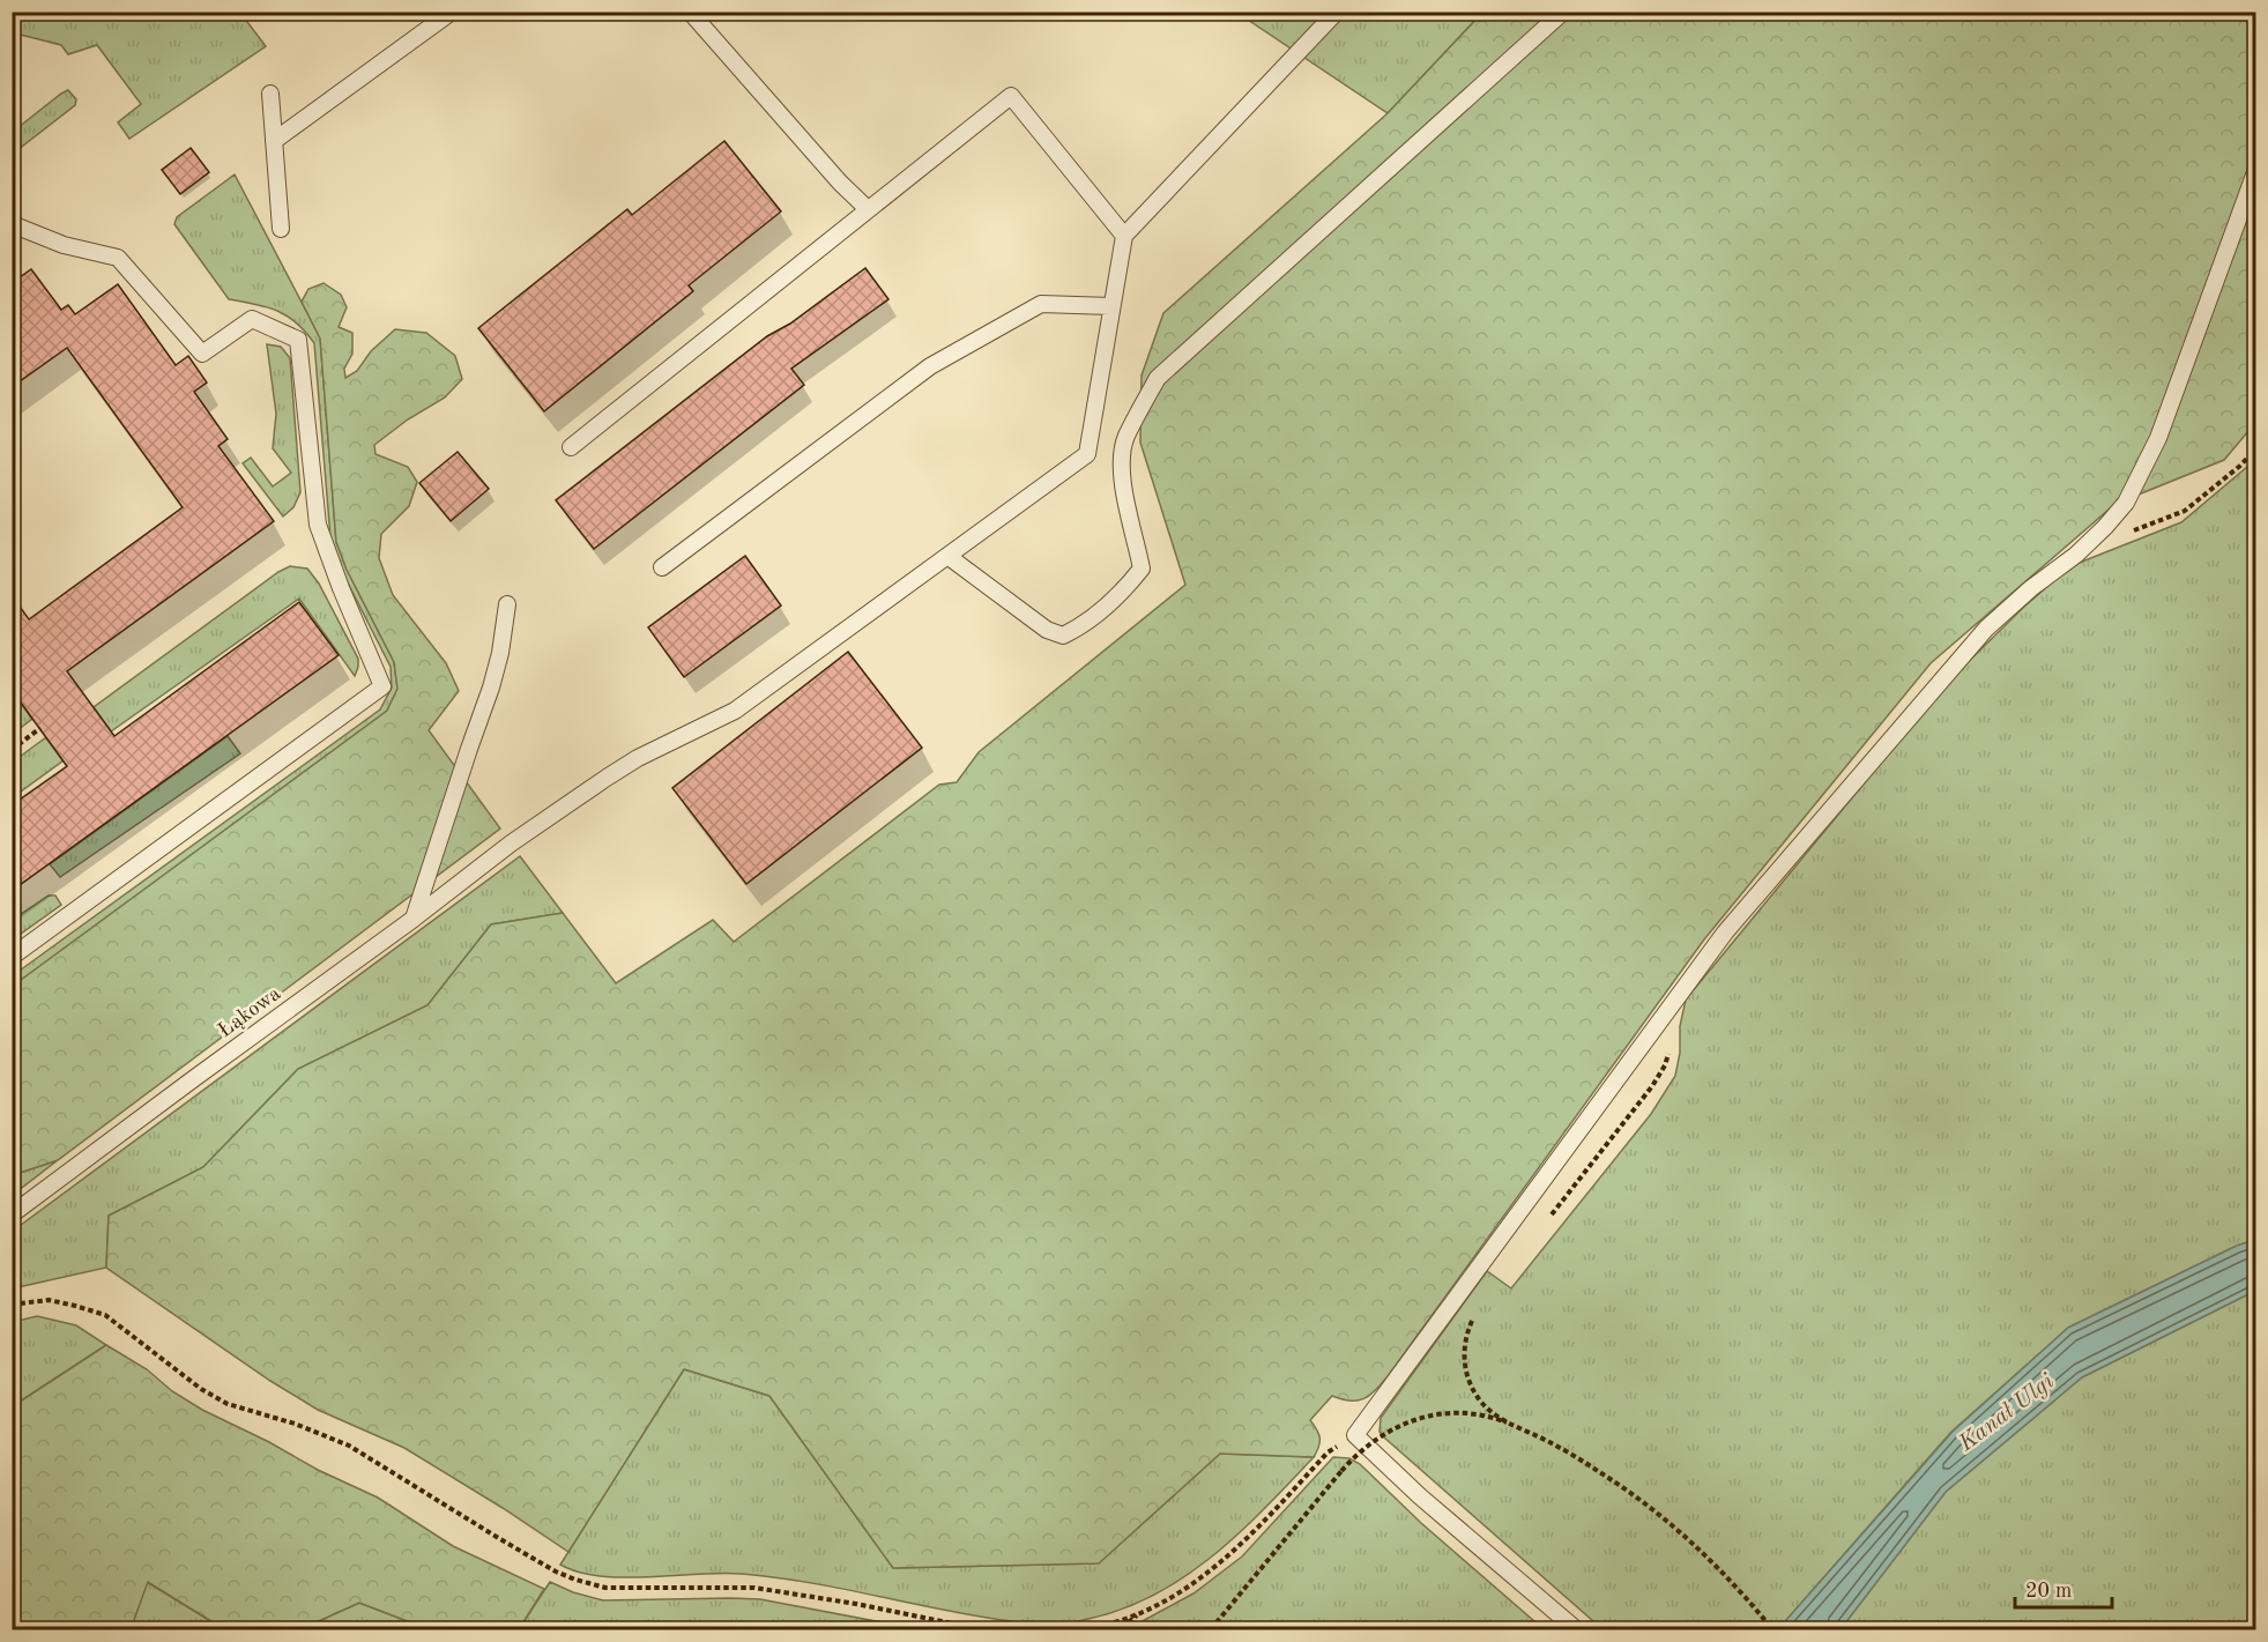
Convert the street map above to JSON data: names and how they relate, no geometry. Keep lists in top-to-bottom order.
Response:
{
  "streets": {
    "lane": ["Łąkowa"]
  },
  "water": ["Kanał Ulgi"],
  "scale_bar": "20 m"
}
